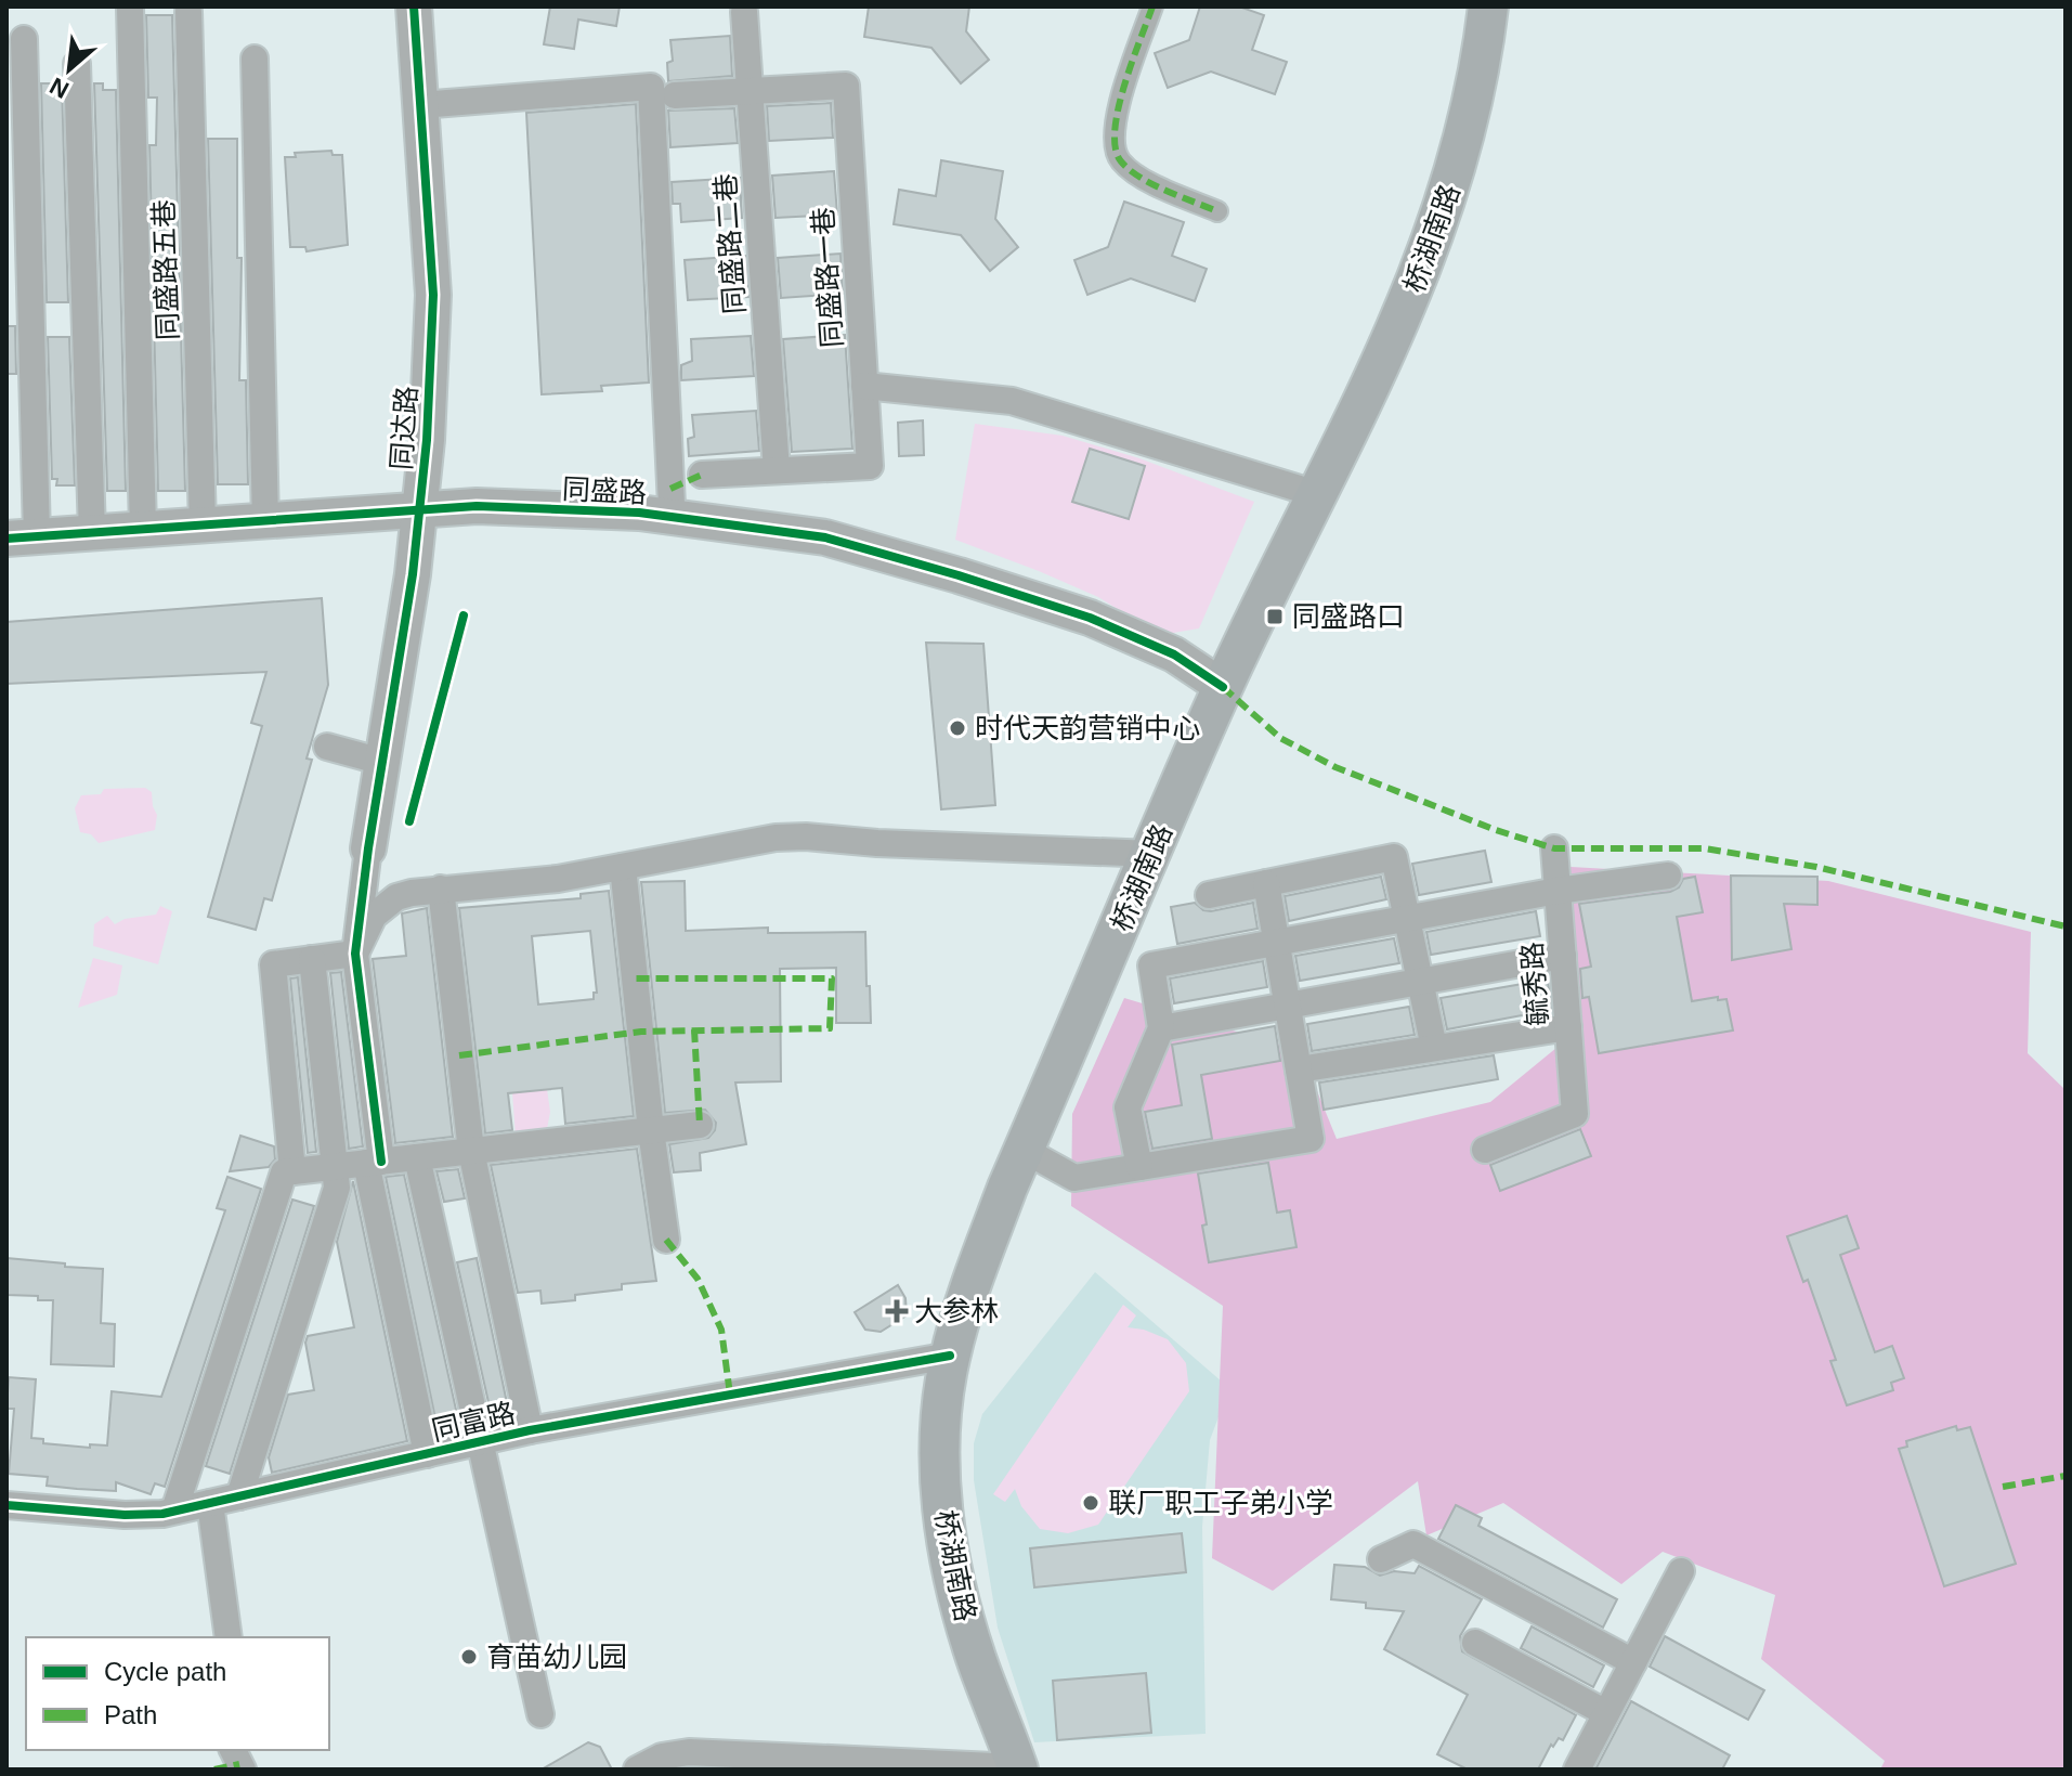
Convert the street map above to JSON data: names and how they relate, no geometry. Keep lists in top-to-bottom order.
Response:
{
  "streets": {
    "main road": ["桥湖南路"],
    "street": [
      "同盛路二巷",
      "同盛路五巷",
      "同盛路一巷",
      "同达路",
      "同盛路",
      "毓秀路",
      "同富路"
    ]
  },
  "crossings": [
    ["桥湖南路", "同盛路"],
    ["桥湖南路", "同富路"],
    ["同盛路二巷", "同盛路一巷"],
    ["同盛路五巷", "同盛路"],
    ["同达路", "同盛路"]
  ],
  "places": {
    "transit": ["同盛路口"],
    "other": ["时代天韵营销中心", "联厂职工子弟小学", "育苗幼儿园"],
    "health": ["大参林"]
  },
  "legend": ["Cycle path", "Path"],
  "north": "bottom left"
}
